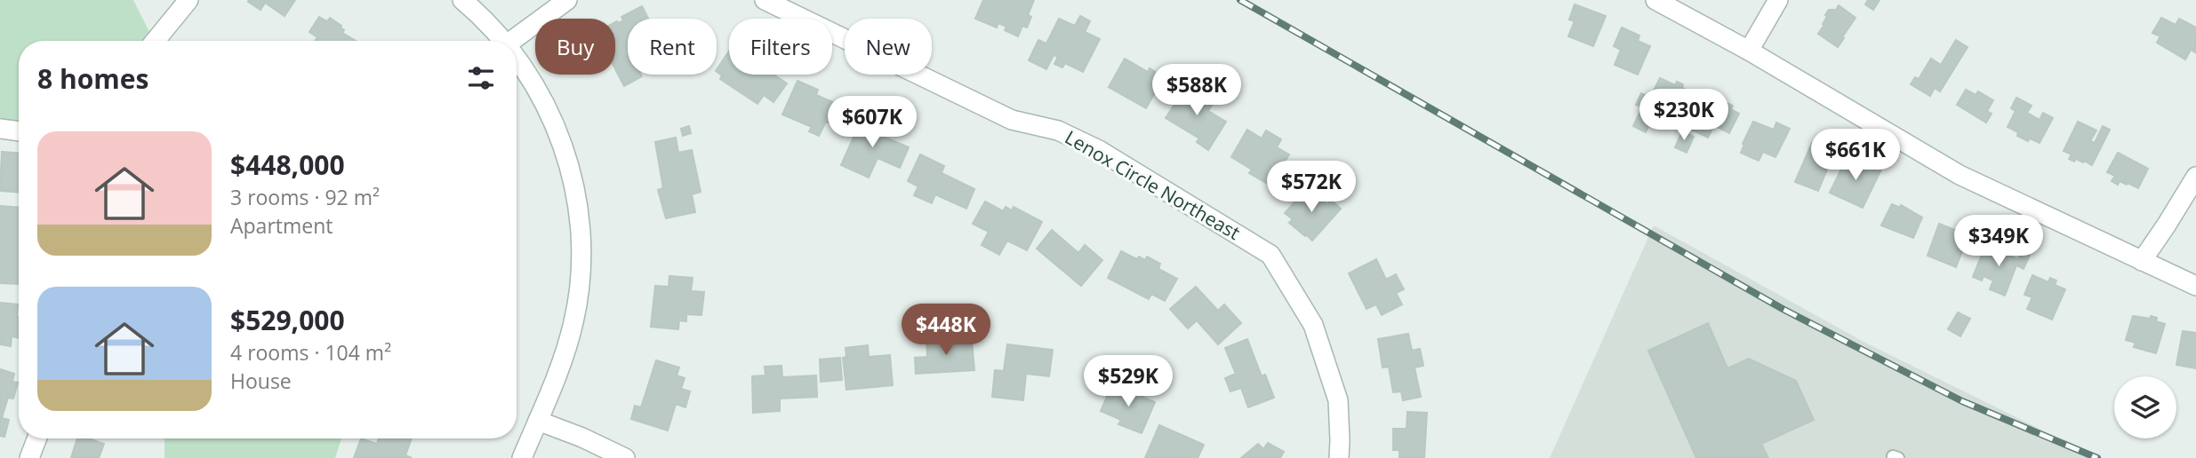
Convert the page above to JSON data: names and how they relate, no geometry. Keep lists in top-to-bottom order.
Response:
{
  "streets": {
    "street": ["Lenox Circle Northeast"]
  },
  "page": {
    "chip": [
      "Buy",
      "Rent",
      "Filters",
      "New"
    ],
    "heading": "8 homes",
    "price": [
      "$588K",
      "$230K",
      "$607K",
      "$661K",
      "$572K",
      "$349K",
      "$448K",
      "$529K"
    ],
    "list": [
      {
        "name": "$448,000",
        "note": "3 rooms · 92 m² · Apartment"
      },
      {
        "name": "$529,000",
        "note": "4 rooms · 104 m² · House"
      }
    ]
  }
}
